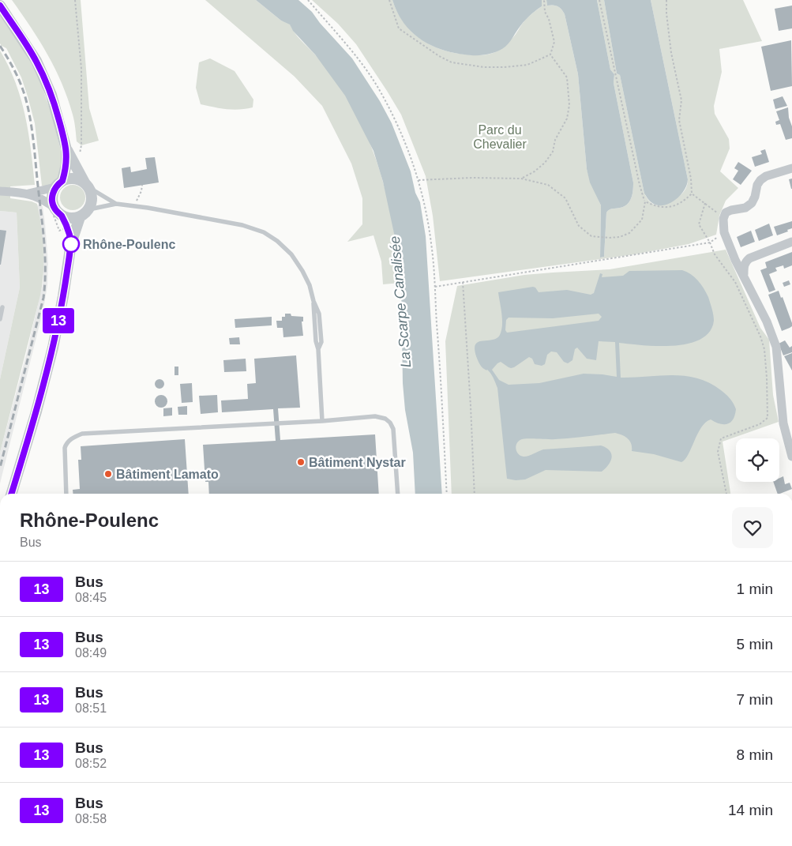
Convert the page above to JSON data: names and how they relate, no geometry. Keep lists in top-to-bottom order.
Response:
{
  "water": ["La Scarpe Canalisée"],
  "parks": ["Parc du Chevalier"],
  "places": ["Rhône-Poulenc", "Bâtiment Nystar", "Bâtiment Lamato"],
  "lines": ["bus line 13"],
  "page": {
    "on_map": "13",
    "heading": ["Rhône-Poulenc", "Bus"],
    "list": [
      {
        "mark": "13",
        "name": "Bus",
        "note": "08:45",
        "value": "1 min"
      },
      {
        "mark": "13",
        "name": "Bus",
        "note": "08:49",
        "value": "5 min"
      },
      {
        "mark": "13",
        "name": "Bus",
        "note": "08:51",
        "value": "7 min"
      },
      {
        "mark": "13",
        "name": "Bus",
        "note": "08:52",
        "value": "8 min"
      },
      {
        "mark": "13",
        "name": "Bus",
        "note": "08:58",
        "value": "14 min"
      }
    ]
  }
}
